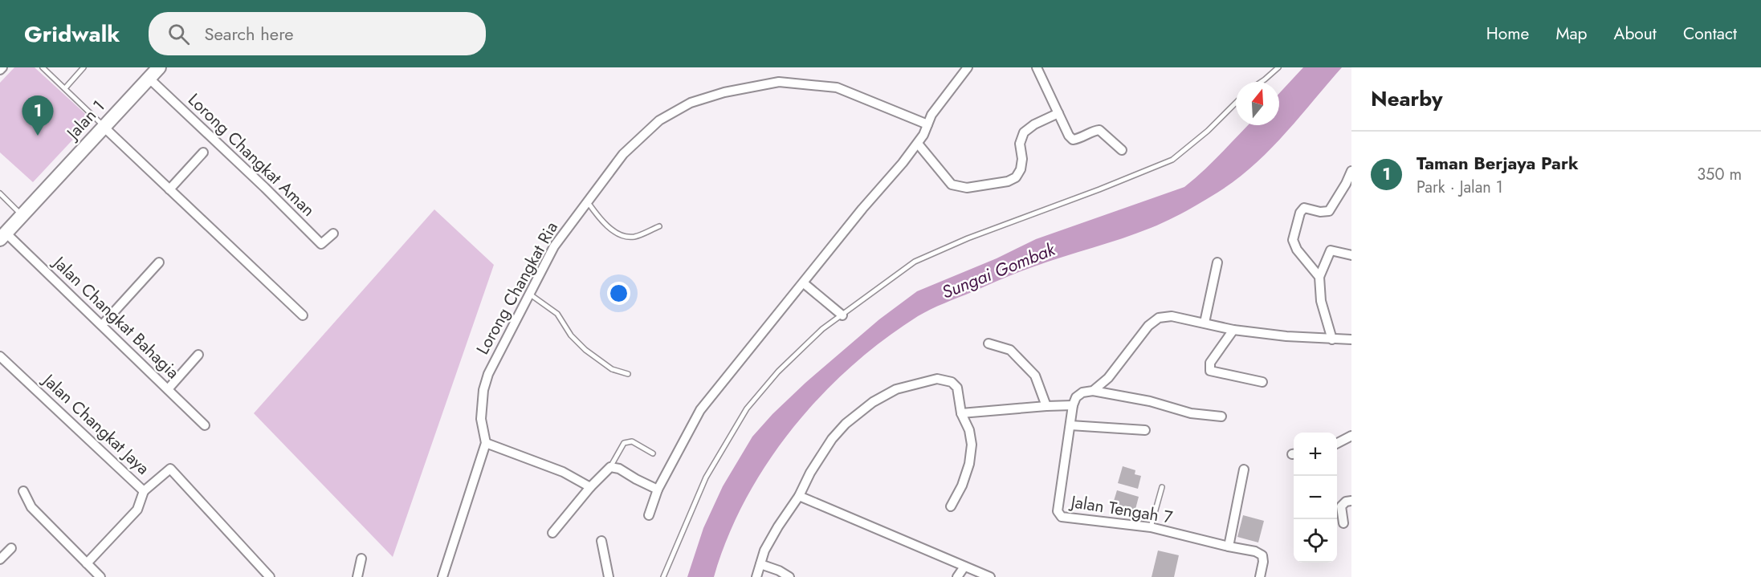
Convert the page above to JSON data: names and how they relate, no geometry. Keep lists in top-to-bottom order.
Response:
{
  "streets": {
    "street": [
      "Jalan 1",
      "Lorong Changkat Aman",
      "Lorong Changkat Ria",
      "Jalan Changkat Bahagia",
      "Jalan Changkat Jaya",
      "Jalan Tengah 7"
    ]
  },
  "crossings": [
    ["Jalan 1", "Lorong Changkat Aman"],
    ["Jalan 1", "Jalan Changkat Bahagia"]
  ],
  "water": ["Sungai Gombak"],
  "north": "top",
  "page": {
    "header": "Gridwalk",
    "search": "Search here",
    "nav": [
      "Home",
      "Map",
      "About",
      "Contact"
    ],
    "heading": "Nearby",
    "pins": "1",
    "list": [
      {
        "mark": "1",
        "name": "Taman Berjaya Park",
        "note": "Park · Jalan 1",
        "value": "350 m"
      }
    ],
    "map_buttons": ["+", "−"]
  }
}
